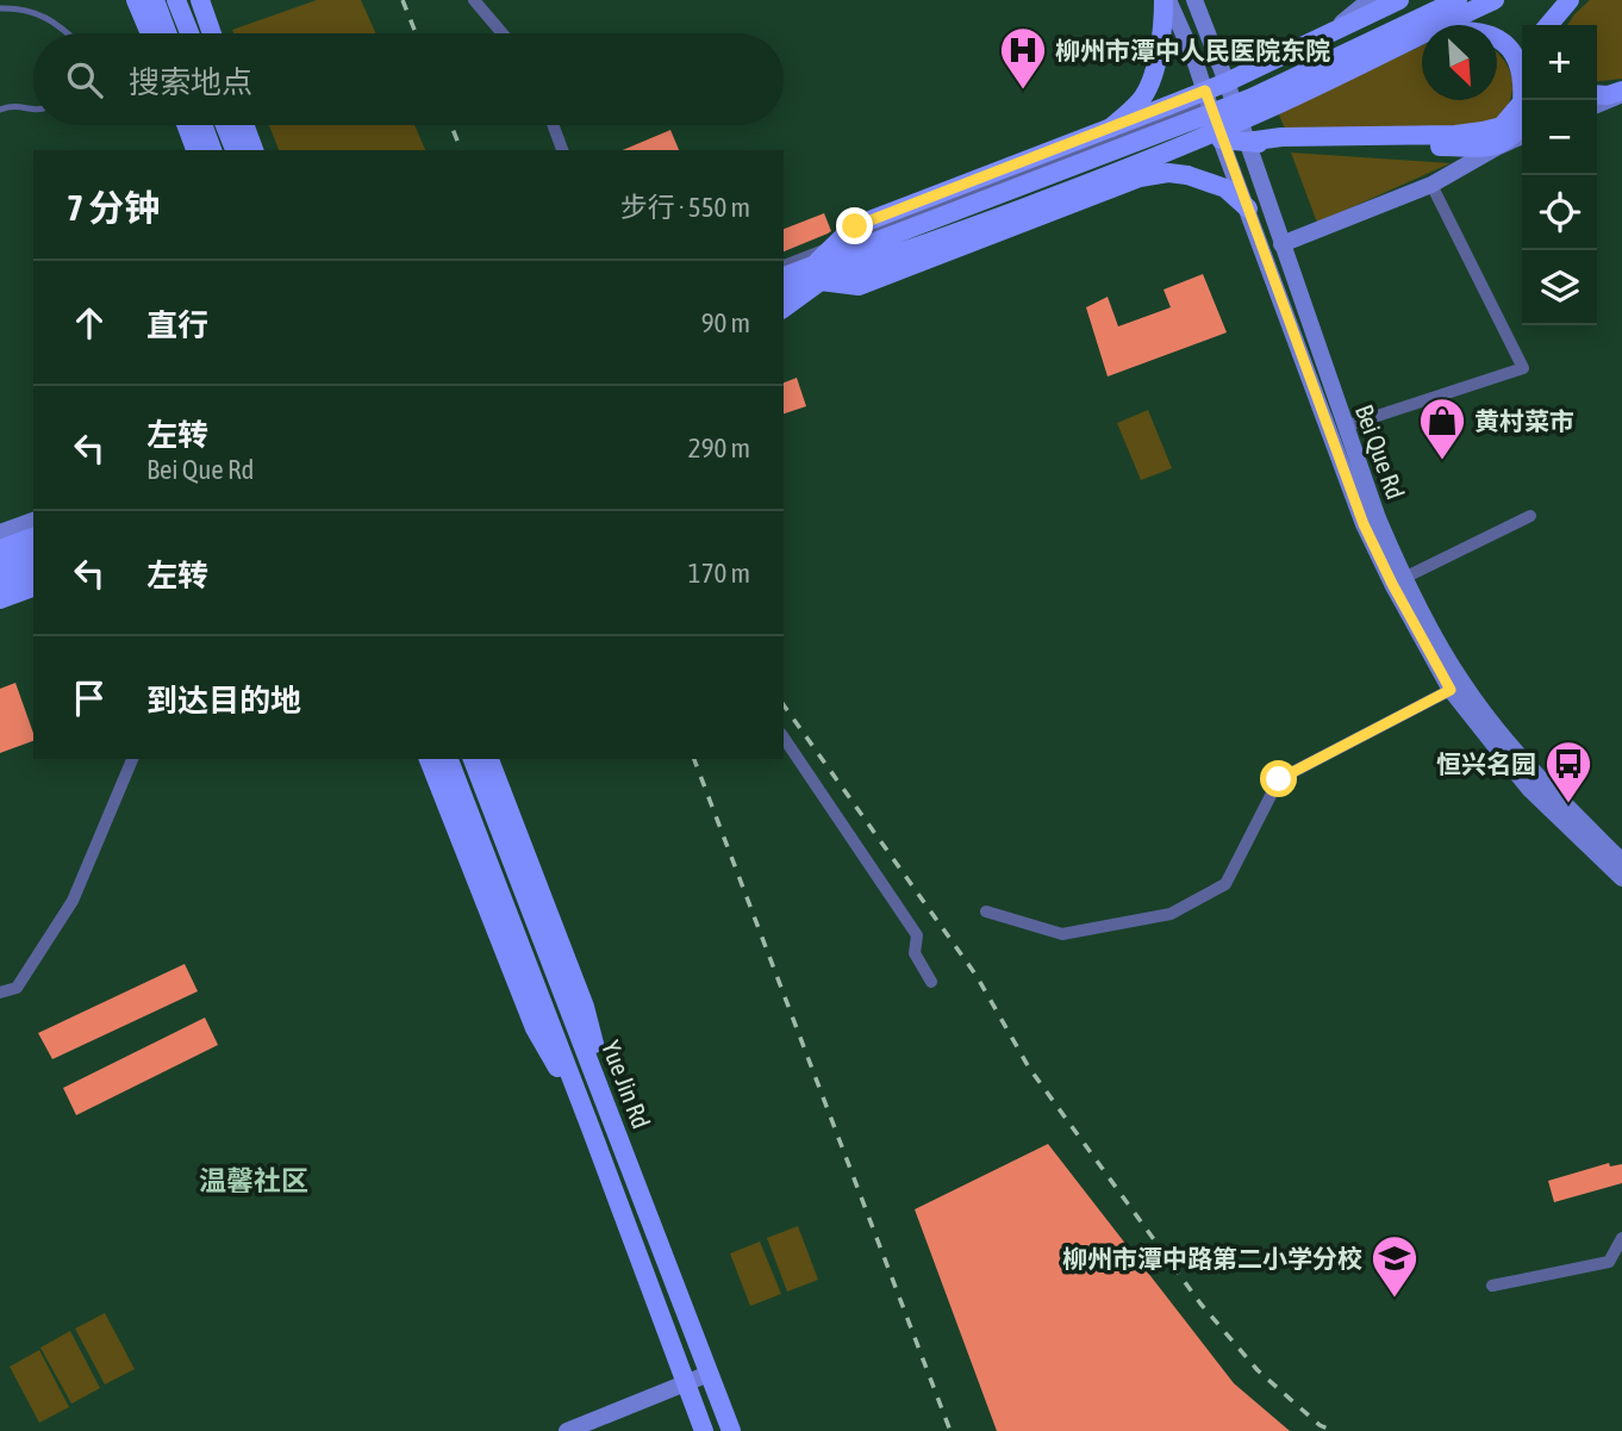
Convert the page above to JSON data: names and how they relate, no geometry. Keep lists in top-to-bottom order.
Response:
{
  "streets": {
    "main road": ["Yue Jin Rd"],
    "street": ["Bei Que Rd"]
  },
  "districts": ["温馨社区"],
  "places": {
    "hospital": ["柳州市潭中人民医院东院"],
    "shop": ["黄村菜市"],
    "bus stop": ["恒兴名园"],
    "school or university": ["柳州市潭中路第二小学分校"]
  },
  "north": "bottom right",
  "page": {
    "map_buttons": ["+", "−"],
    "search": "搜索地点",
    "heading": ["7 分钟", "步行 · 550 m"],
    "list": [
      ["直行", "90 m"],
      ["左转", "Bei Que Rd", "290 m"],
      ["左转", "170 m"],
      "到达目的地"
    ]
  }
}
